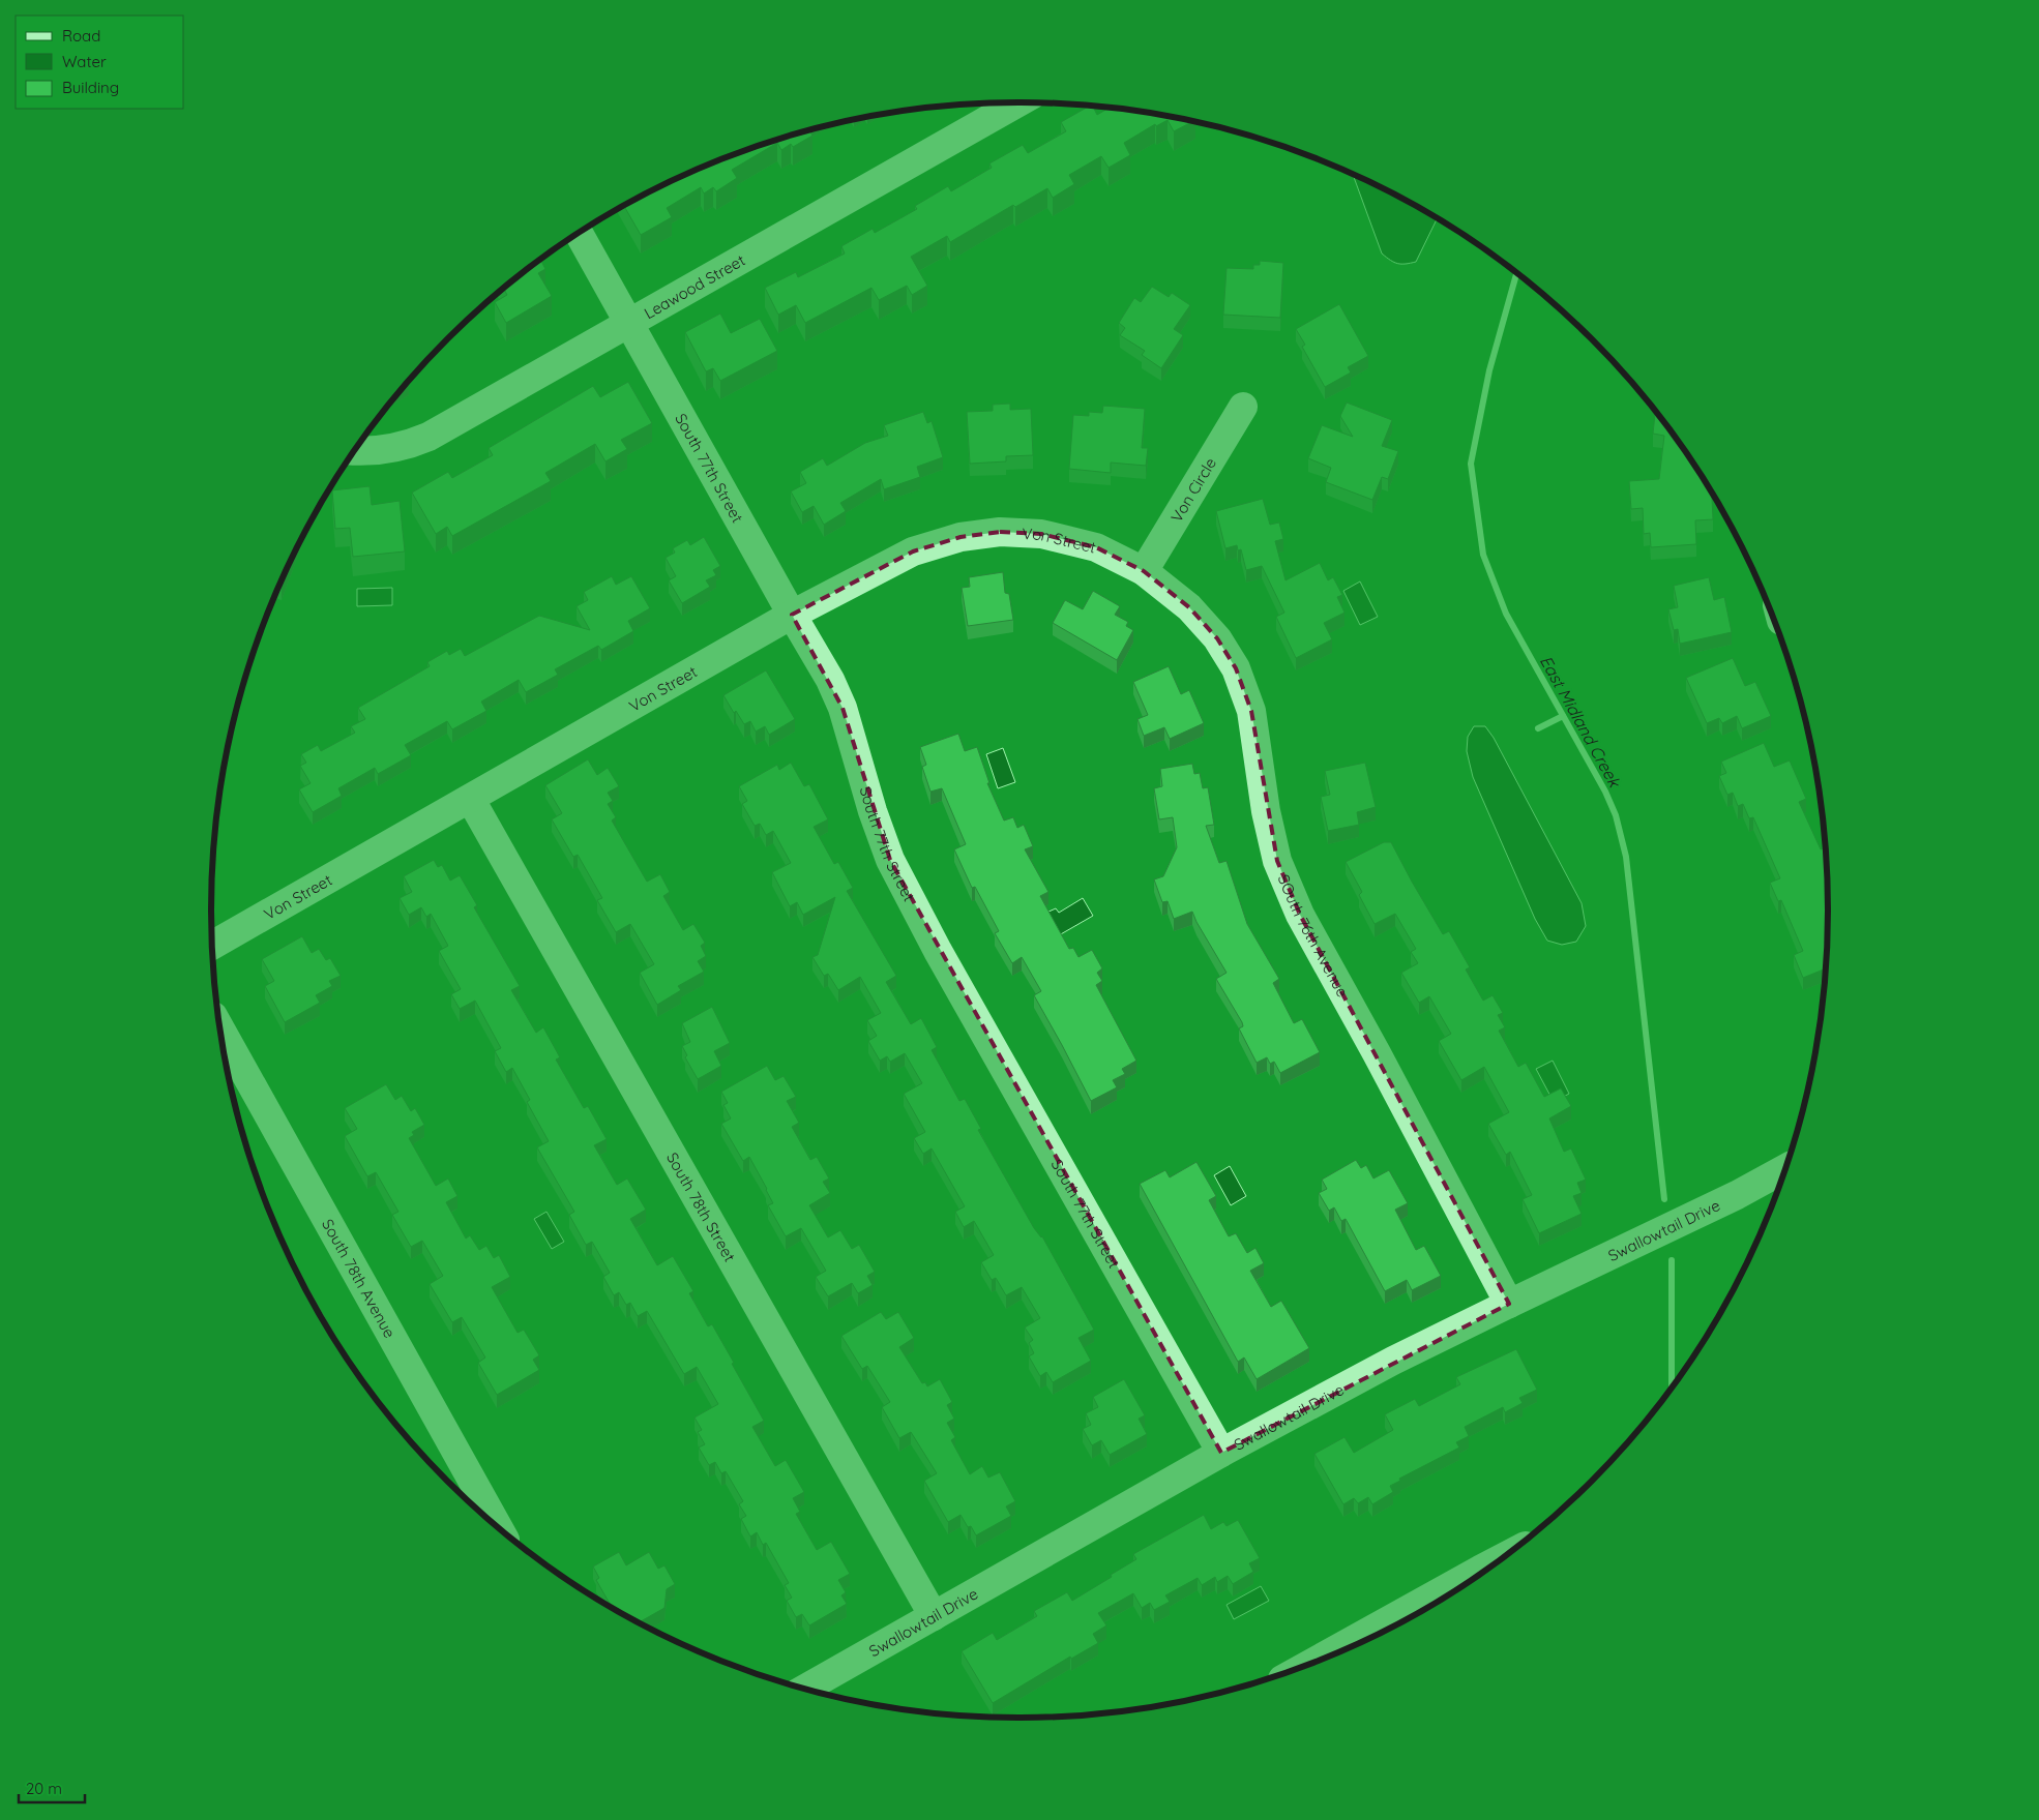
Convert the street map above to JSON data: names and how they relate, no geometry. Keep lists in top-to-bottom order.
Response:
{
  "streets": {
    "street": [
      "Leawood Street",
      "South 77th Street",
      "Von Circle",
      "Von Street",
      "SOuth 76th Avenue",
      "South 78th Street",
      "Swallowtail Drive",
      "South 78th Avenue"
    ]
  },
  "crossings": [
    ["Leawood Street", "South 77th Street"],
    ["South 77th Street", "Von Street"],
    ["South 77th Street", "Swallowtail Drive"],
    ["Von Circle", "Von Street"],
    ["Von Circle", "SOuth 76th Avenue"],
    ["Von Street", "SOuth 76th Avenue"],
    ["Von Street", "South 78th Street"],
    ["SOuth 76th Avenue", "Swallowtail Drive"],
    ["South 78th Street", "Swallowtail Drive"]
  ],
  "water": ["East Midland Creek"],
  "legend": ["Road", "Water", "Building"],
  "scale_bar": "20 m"
}
